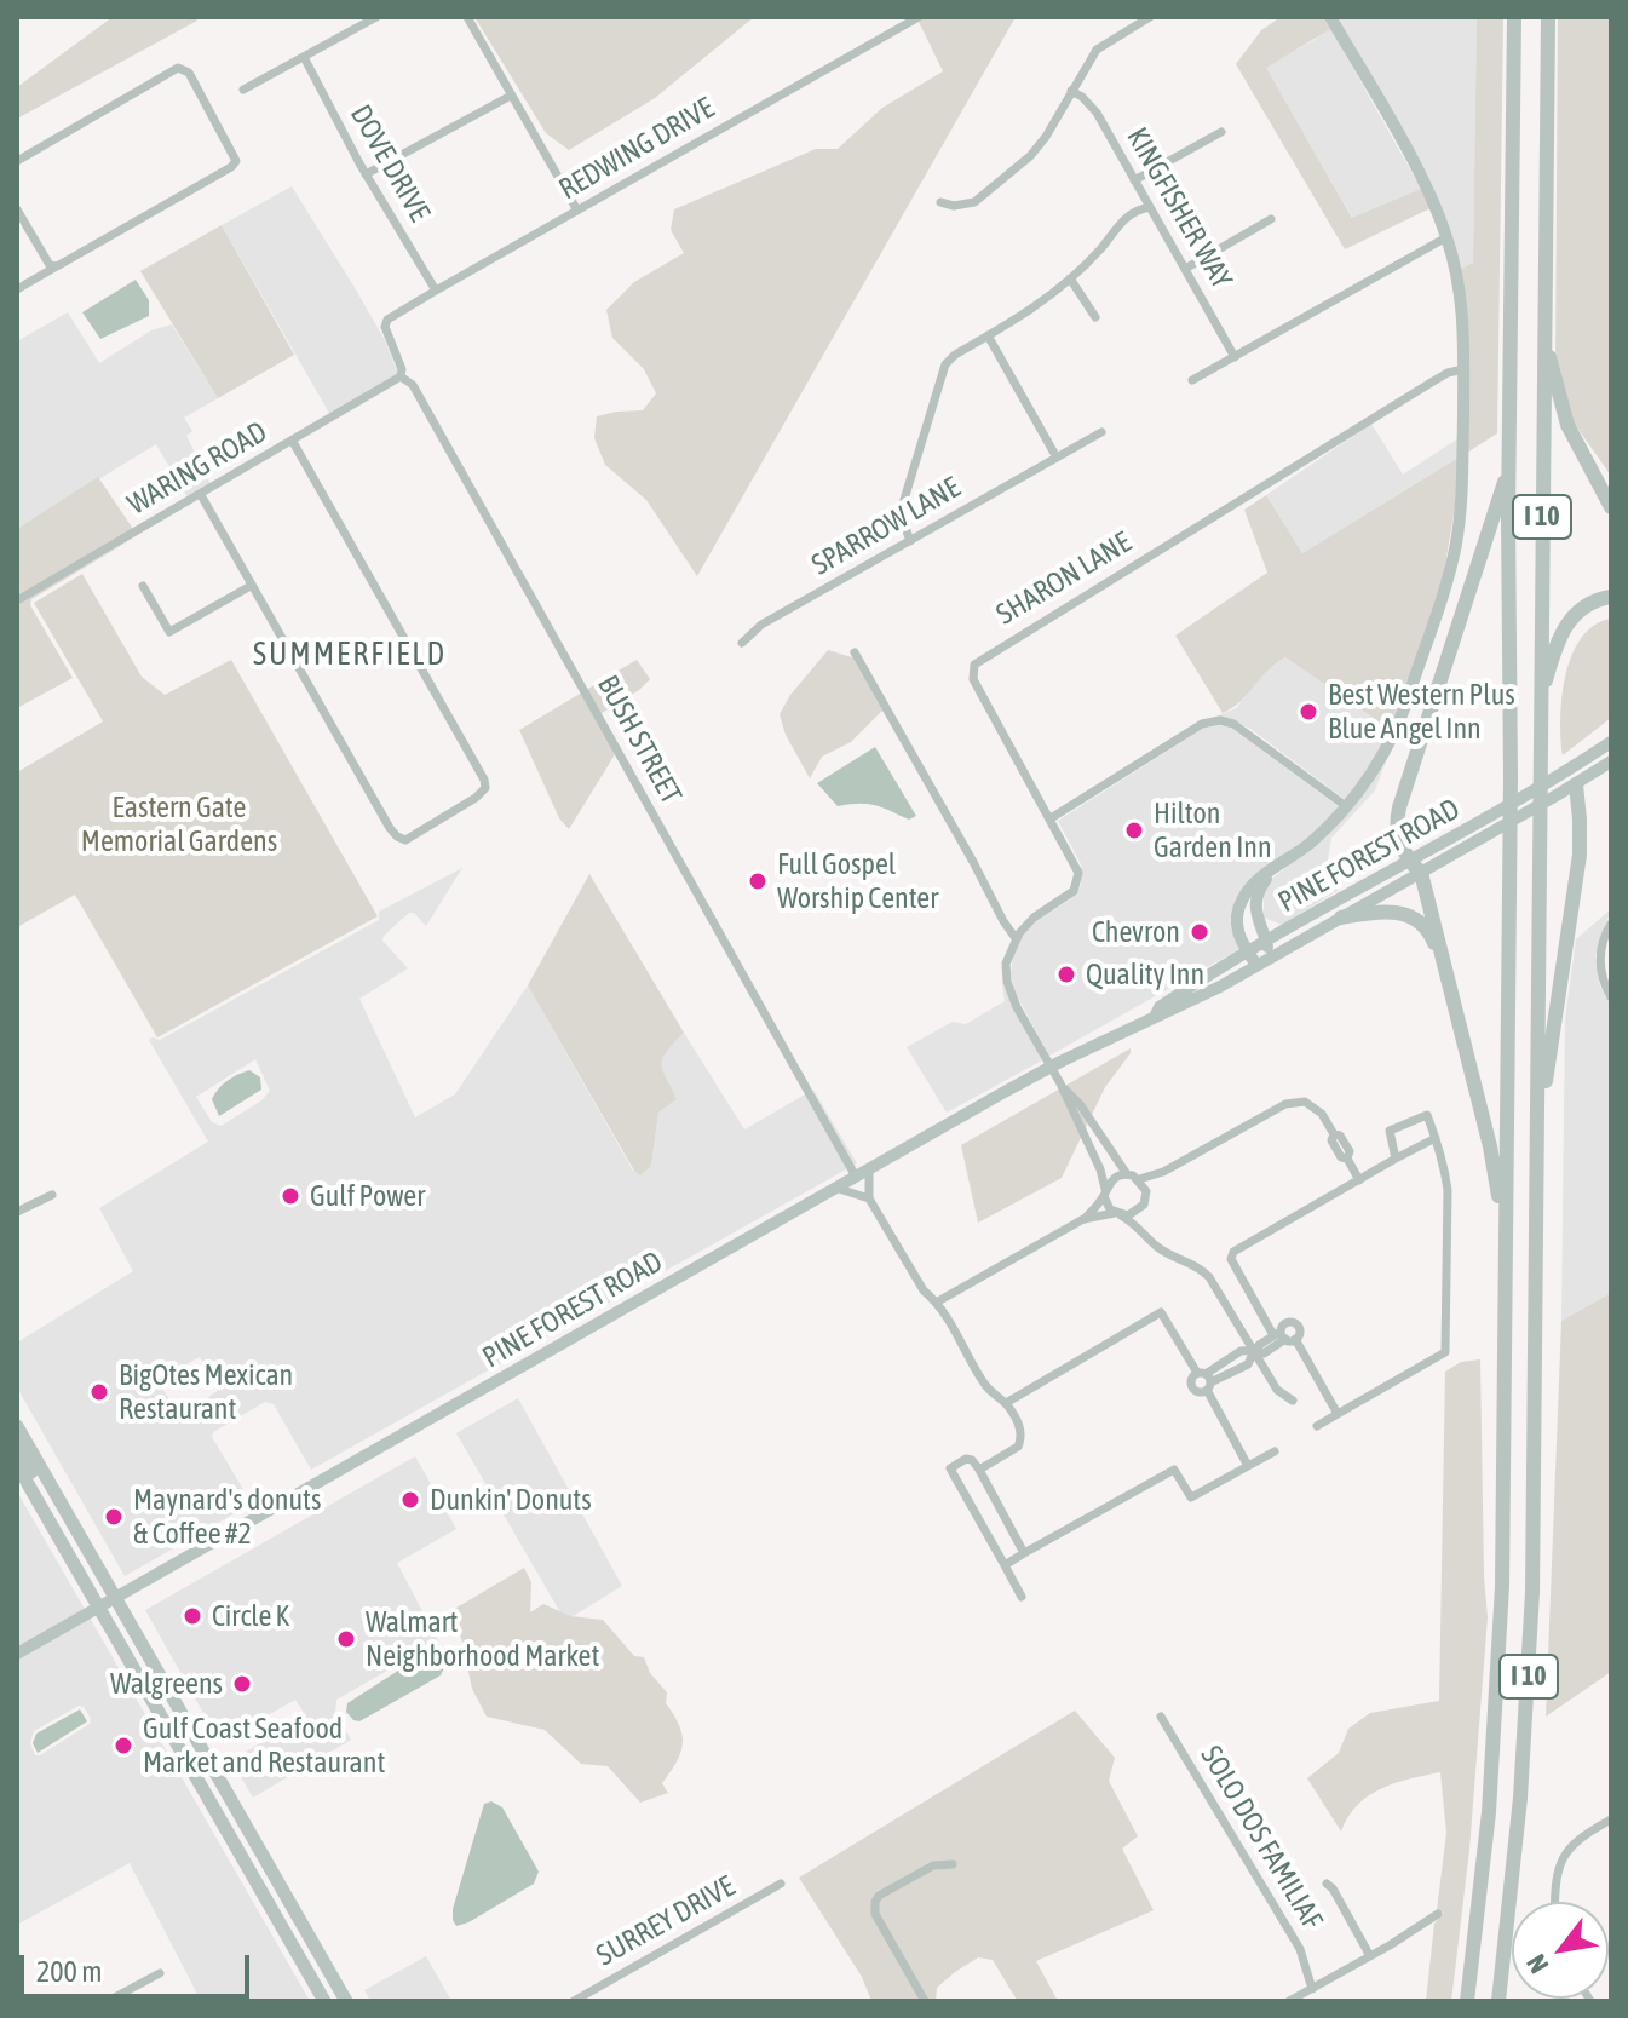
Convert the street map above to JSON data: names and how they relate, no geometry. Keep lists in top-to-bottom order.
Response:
{
  "streets": {
    "highway": ["I 10"],
    "main road": ["PINE FOREST ROAD"],
    "street": [
      "REDWING DRIVE",
      "DOVE DRIVE",
      "KINGFISHER WAY",
      "WARING ROAD",
      "SPARROW LANE",
      "SHARON LANE",
      "BUSH STREET",
      "SOLO DOS FAMILIAF",
      "SURREY DRIVE"
    ]
  },
  "crossings": [
    ["REDWING DRIVE", "DOVE DRIVE"],
    ["REDWING DRIVE", "BUSH STREET"],
    ["WARING ROAD", "BUSH STREET"],
    ["BUSH STREET", "PINE FOREST ROAD"]
  ],
  "districts": ["SUMMERFIELD"],
  "parks": ["Eastern Gate Memorial Gardens"],
  "places": [
    "Best Western Plus Blue Angel Inn",
    "Hilton Garden Inn",
    "Full Gospel Worship Center",
    "Chevron",
    "Quality Inn",
    "Gulf Power",
    "BigOtes Mexican Restaurant",
    "Dunkin' Donuts",
    "Maynard's donuts & Coffee #2",
    "Circle K",
    "Walmart Neighborhood Market",
    "Walgreens",
    "Gulf Coast Seafood Market and Restaurant"
  ],
  "scale_bar": "200 m",
  "north": "bottom left"
}
